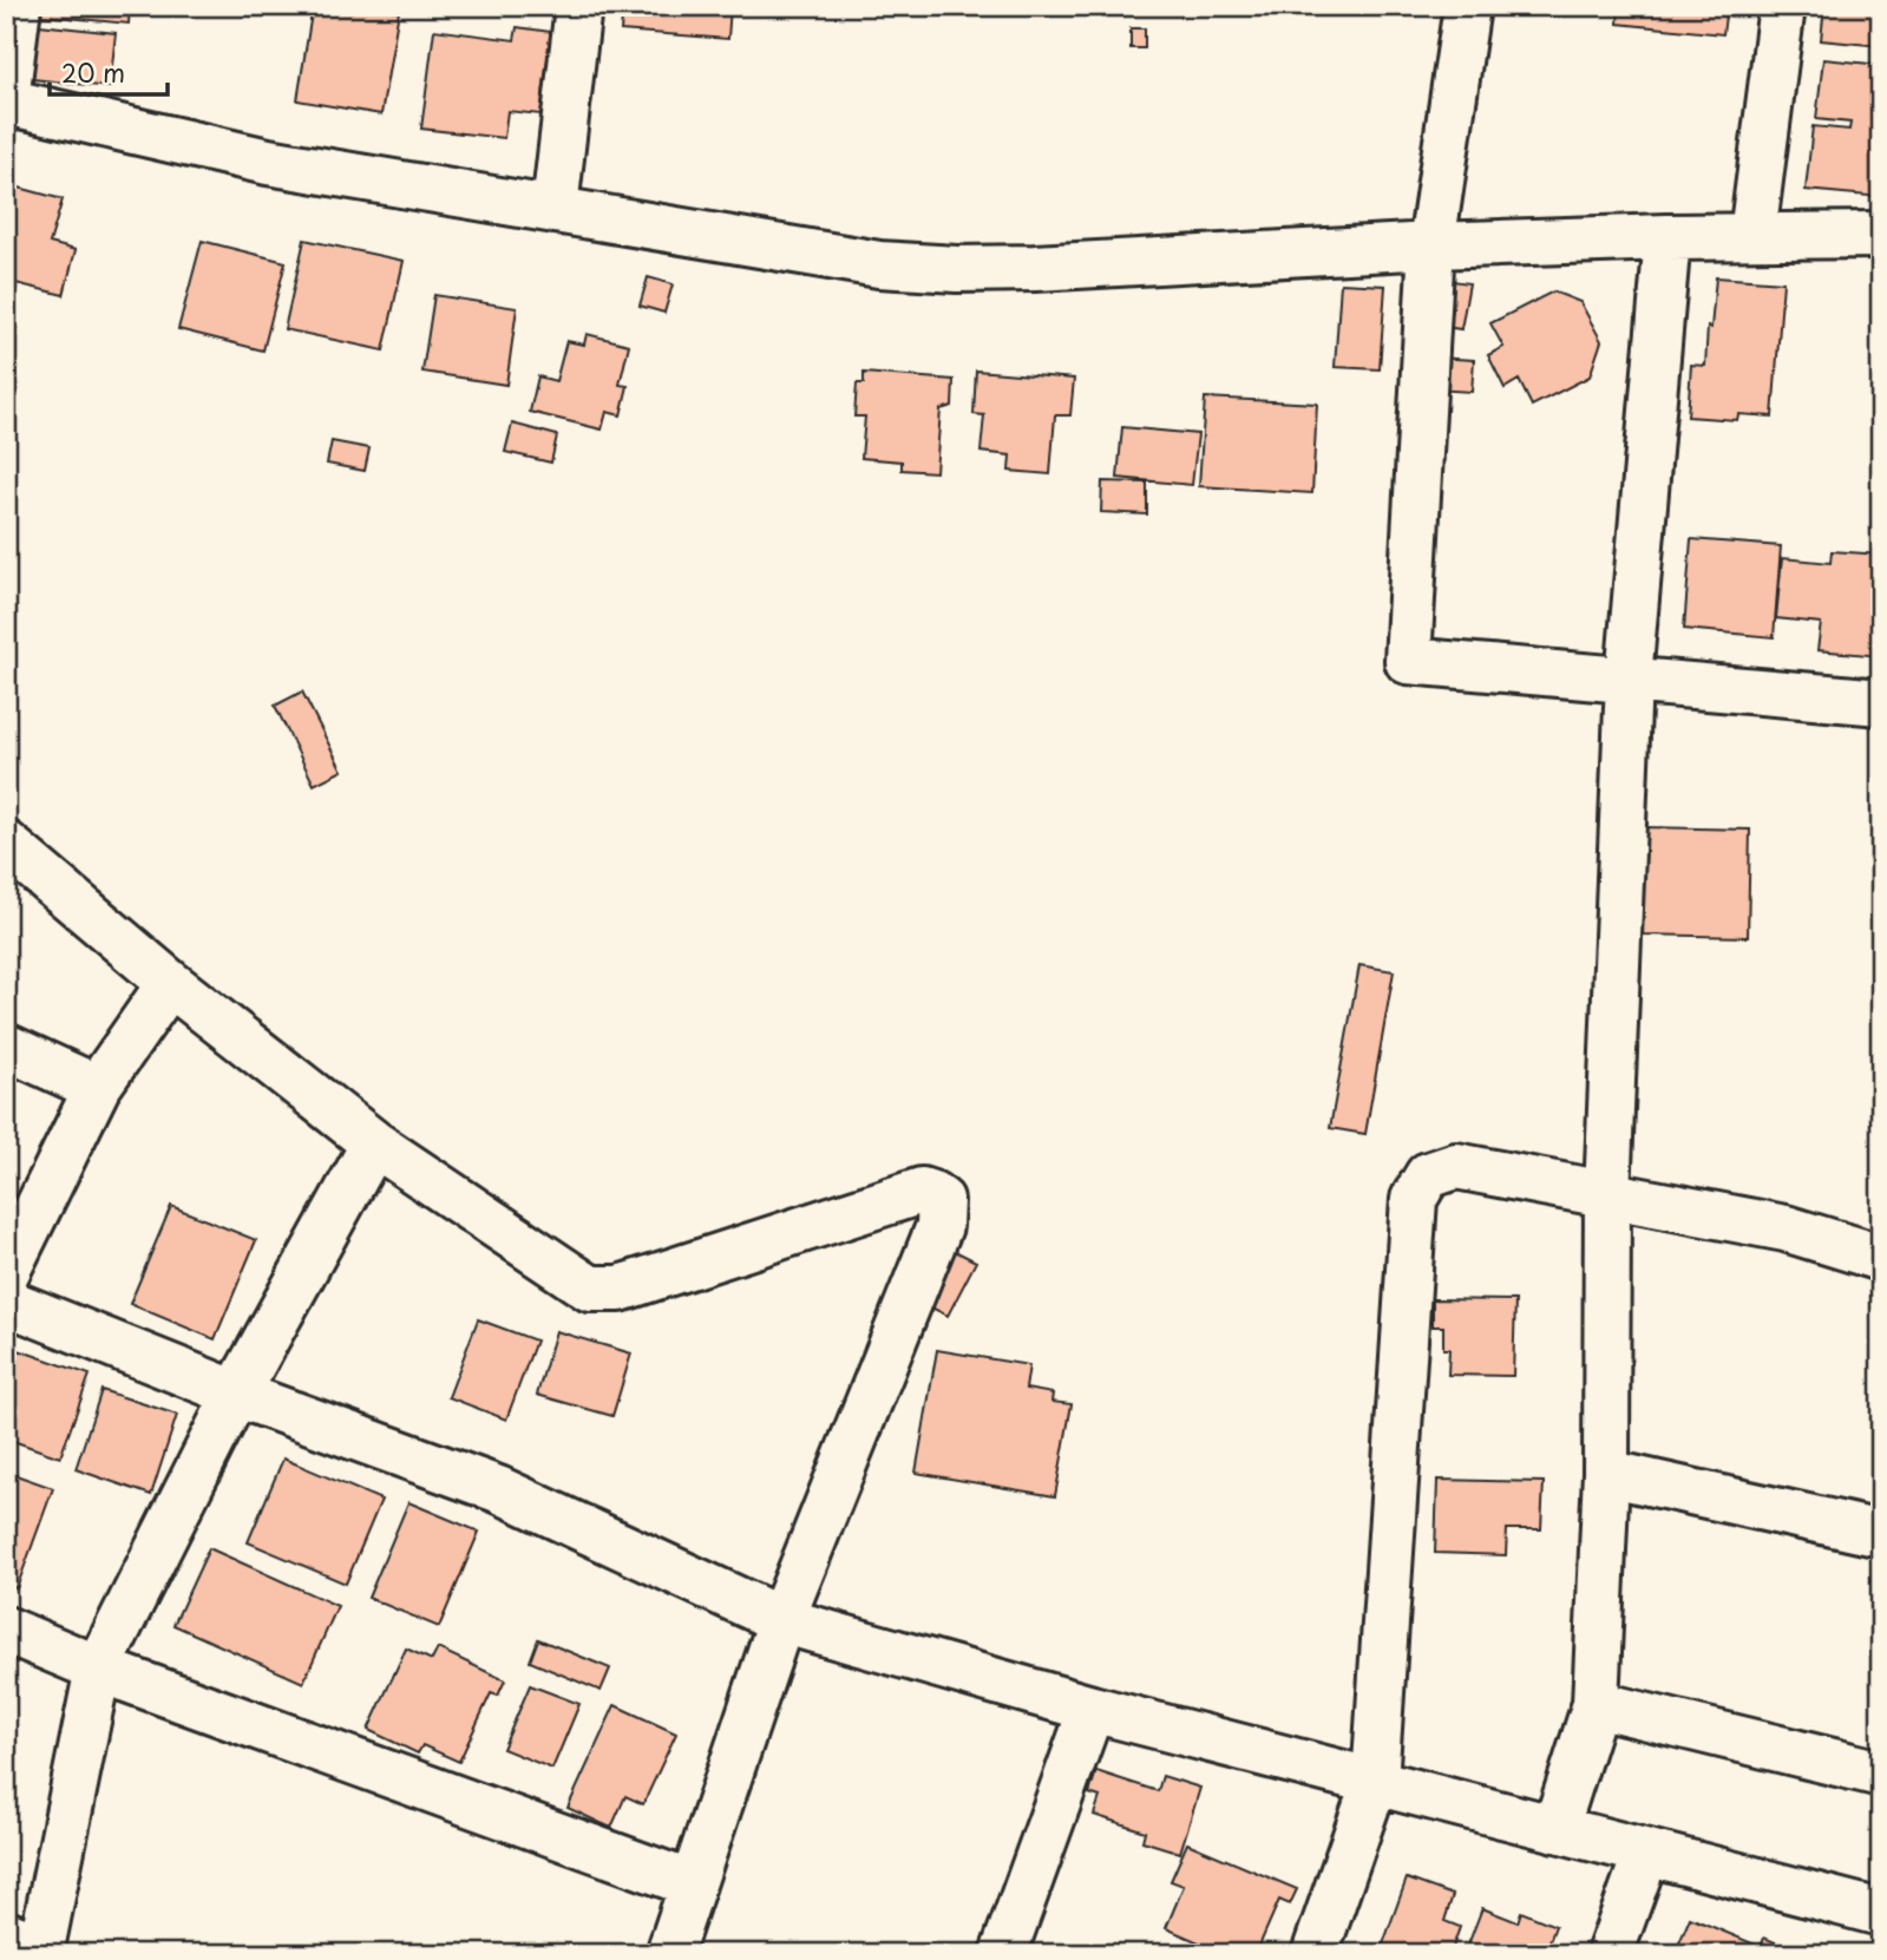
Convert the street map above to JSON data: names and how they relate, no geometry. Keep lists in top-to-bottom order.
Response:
{
  "scale_bar": "20 m"
}
